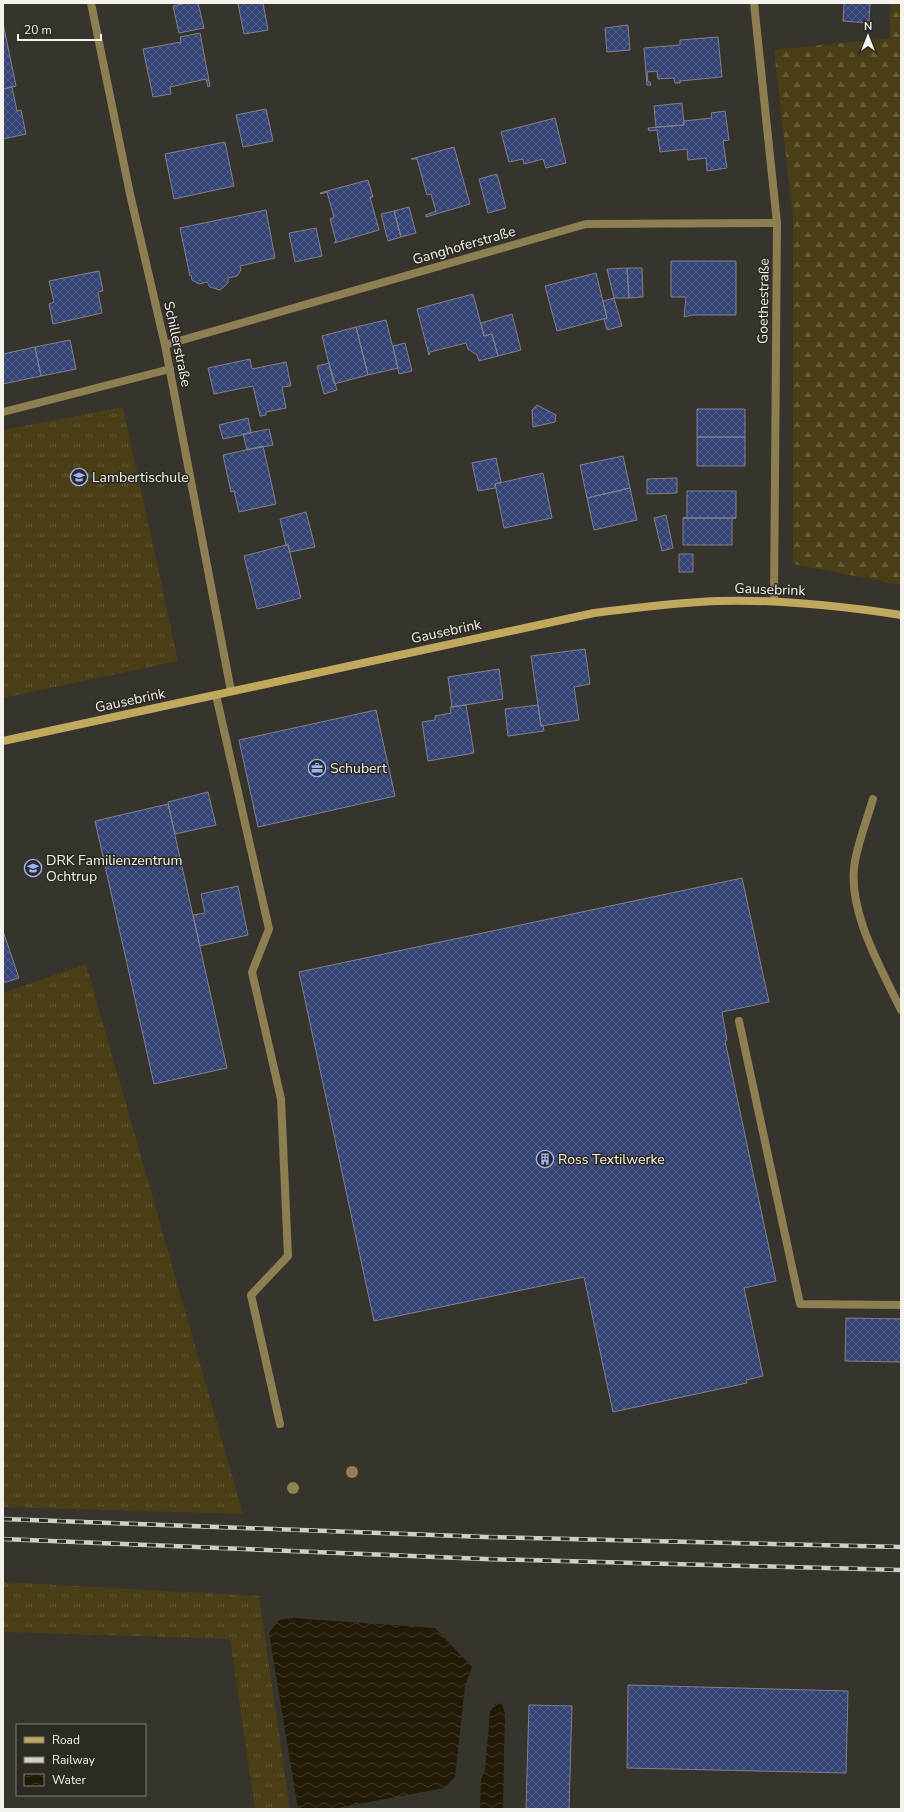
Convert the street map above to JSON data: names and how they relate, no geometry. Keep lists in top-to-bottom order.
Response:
{
  "streets": {
    "main road": ["Gausebrink"],
    "street": ["Ganghoferstraße", "Goethestraße", "Schillerstraße"]
  },
  "crossings": [
    ["Ganghoferstraße", "Goethestraße"],
    ["Ganghoferstraße", "Schillerstraße"],
    ["Goethestraße", "Gausebrink"],
    ["Schillerstraße", "Gausebrink"]
  ],
  "places": {
    "school or university": ["Lambertischule", "DRK Familienzentrum Ochtrup"],
    "office": ["Schubert"],
    "building": ["Ross Textilwerke"]
  },
  "legend": ["Road", "Railway", "Water"],
  "scale_bar": "20 m",
  "north": "top"
}
